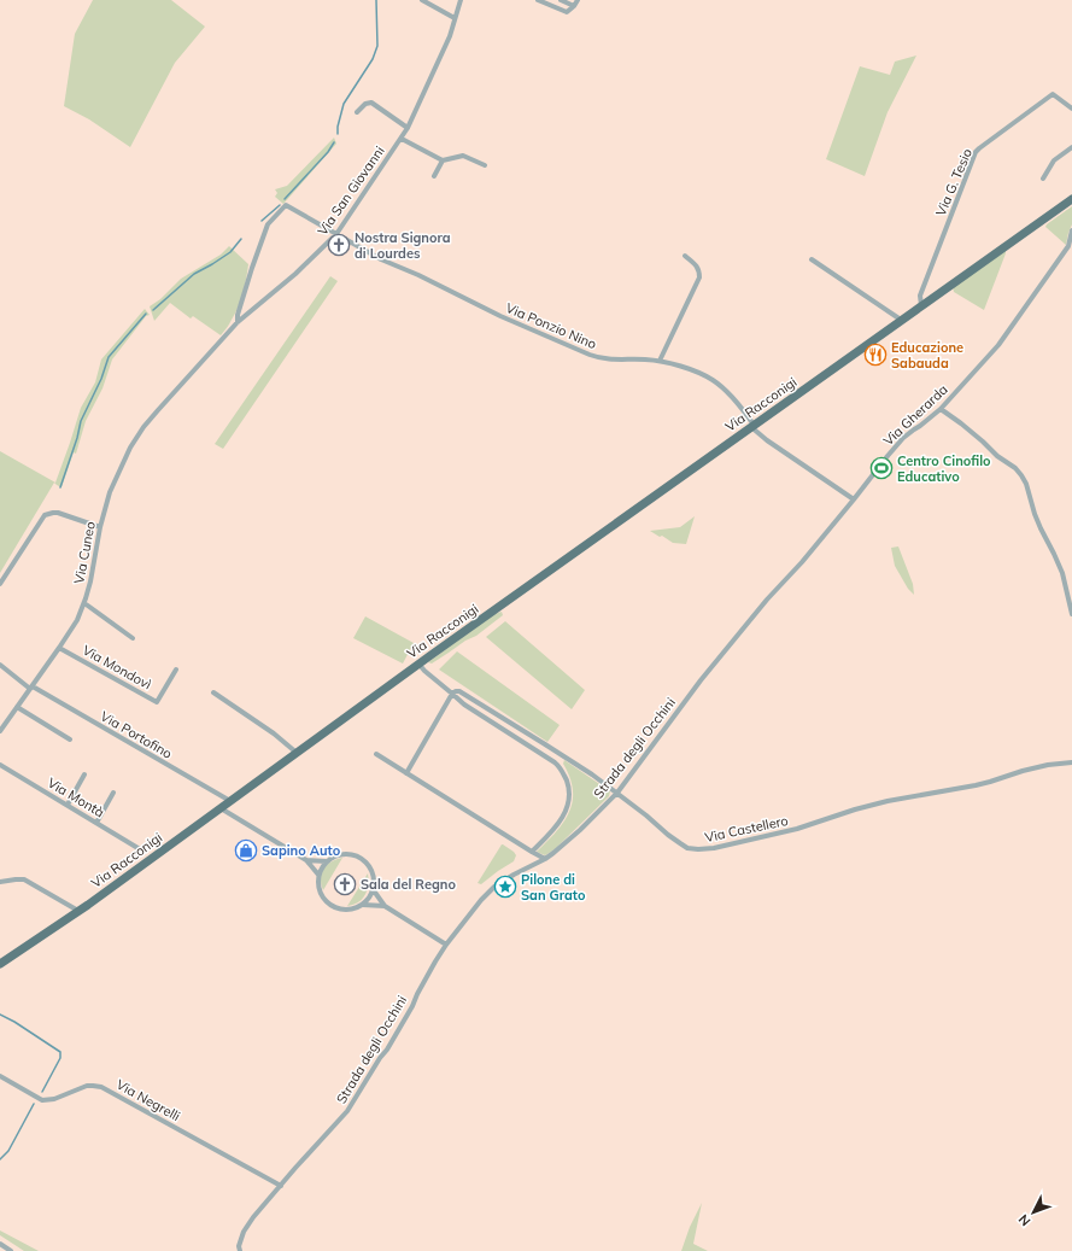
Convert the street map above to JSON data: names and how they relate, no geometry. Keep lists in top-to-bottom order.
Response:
{
  "streets": {
    "main road": ["Via Racconigi"],
    "street": [
      "Via G. Tesio",
      "Via San Giovanni",
      "Via Ponzio Nino",
      "Via Gherarda",
      "Via Cuneo",
      "Via Mondovì",
      "Via Portofino",
      "Strada degli Occhini",
      "Via Montà",
      "Via Castellero",
      "Via Negrelli"
    ]
  },
  "crossings": [
    ["Via G. Tesio", "Via Racconigi"],
    ["Via San Giovanni", "Via Ponzio Nino"],
    ["Via San Giovanni", "Via Cuneo"],
    ["Via Ponzio Nino", "Via Racconigi"],
    ["Via Racconigi", "Via Portofino"],
    ["Via Racconigi", "Via Castellero"],
    ["Via Gherarda", "Strada degli Occhini"],
    ["Via Cuneo", "Via Mondovì"],
    ["Via Cuneo", "Via Portofino"],
    ["Strada degli Occhini", "Via Castellero"],
    ["Strada degli Occhini", "Via Negrelli"]
  ],
  "places": {
    "church": ["Nostra Signora di Lourdes", "Sala del Regno"],
    "restaurant": ["Educazione Sabauda"],
    "sports": ["Centro Cinofilo Educativo"],
    "shop": ["Sapino Auto"],
    "place": ["Pilone di San Grato"]
  },
  "north": "bottom left"
}
